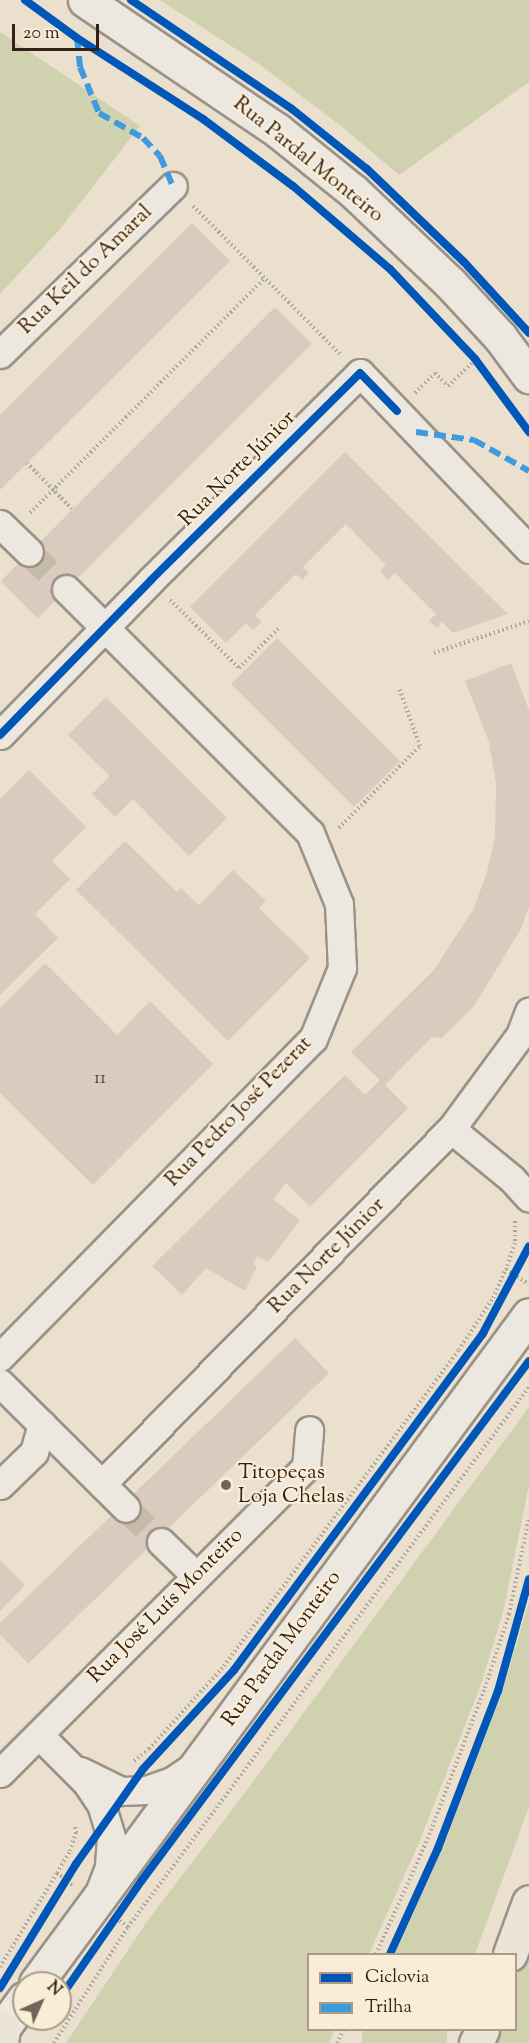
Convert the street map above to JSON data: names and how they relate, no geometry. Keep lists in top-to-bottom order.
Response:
{
  "streets": {
    "street": [
      "Rua Pardal Monteiro",
      "Rua Keil do Amaral",
      "Rua Norte Júnior",
      "Rua Pedro José Pezerat",
      "Rua José Luís Monteiro"
    ]
  },
  "crossings": [
    ["Rua Norte Júnior", "Rua Pedro José Pezerat"]
  ],
  "places": ["Titopeças Loja Chelas"],
  "house_numbers": ["11"],
  "legend": ["Ciclovia", "Trilha"],
  "scale_bar": "20 m",
  "north": "top right"
}
